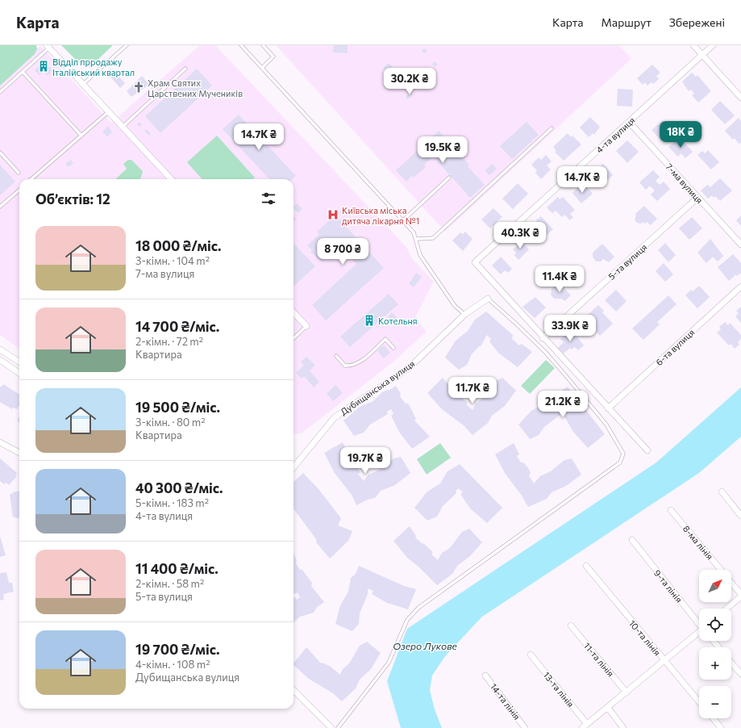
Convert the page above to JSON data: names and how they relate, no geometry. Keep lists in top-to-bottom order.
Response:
{
  "streets": {
    "street": [
      "4-та вулиця",
      "7-ма вулиця",
      "5-та вулиця",
      "6-та вулиця",
      "Дубищанська вулиця",
      "8-ма лінія",
      "9-та лінія",
      "10-та лінія",
      "11-та лінія",
      "13-та лінія",
      "14-та лінія"
    ]
  },
  "crossings": [
    ["4-та вулиця", "7-ма вулиця"],
    ["4-та вулиця", "5-та вулиця"],
    ["7-ма вулиця", "5-та вулиця"]
  ],
  "water": ["Озеро Лукове"],
  "places": {
    "building": ["Відділ прродажу Італійський квартал", "Котельня"],
    "church": ["Храм Святих Царствених Мучеників"],
    "hospital": ["Київська міська дитяча лікарня №1"]
  },
  "north": "top right",
  "page": {
    "header": "Карта",
    "nav": ["Карта", "Маршрут", "Збережені"],
    "price": [
      "30.2K ₴",
      "18K ₴",
      "14.7K ₴",
      "19.5K ₴",
      "14.7K ₴",
      "40.3K ₴",
      "8 700 ₴",
      "11.4K ₴",
      "33.9K ₴",
      "11.7K ₴",
      "21.2K ₴",
      "19.7K ₴"
    ],
    "heading": "Об’єктів: 12",
    "list": [
      {
        "name": "18 000 ₴/міс.",
        "note": "3-кімн. · 104 m² · 7-ма вулиця"
      },
      {
        "name": "14 700 ₴/міс.",
        "note": "2-кімн. · 72 m² · Квартира"
      },
      {
        "name": "19 500 ₴/міс.",
        "note": "3-кімн. · 80 m² · Квартира"
      },
      {
        "name": "40 300 ₴/міс.",
        "note": "5-кімн. · 183 m² · 4-та вулиця"
      },
      {
        "name": "11 400 ₴/міс.",
        "note": "2-кімн. · 58 m² · 5-та вулиця"
      },
      {
        "name": "19 700 ₴/міс.",
        "note": "4-кімн. · 108 m² · Дубищанська вулиця"
      }
    ],
    "map_buttons": ["+", "−"]
  }
}
